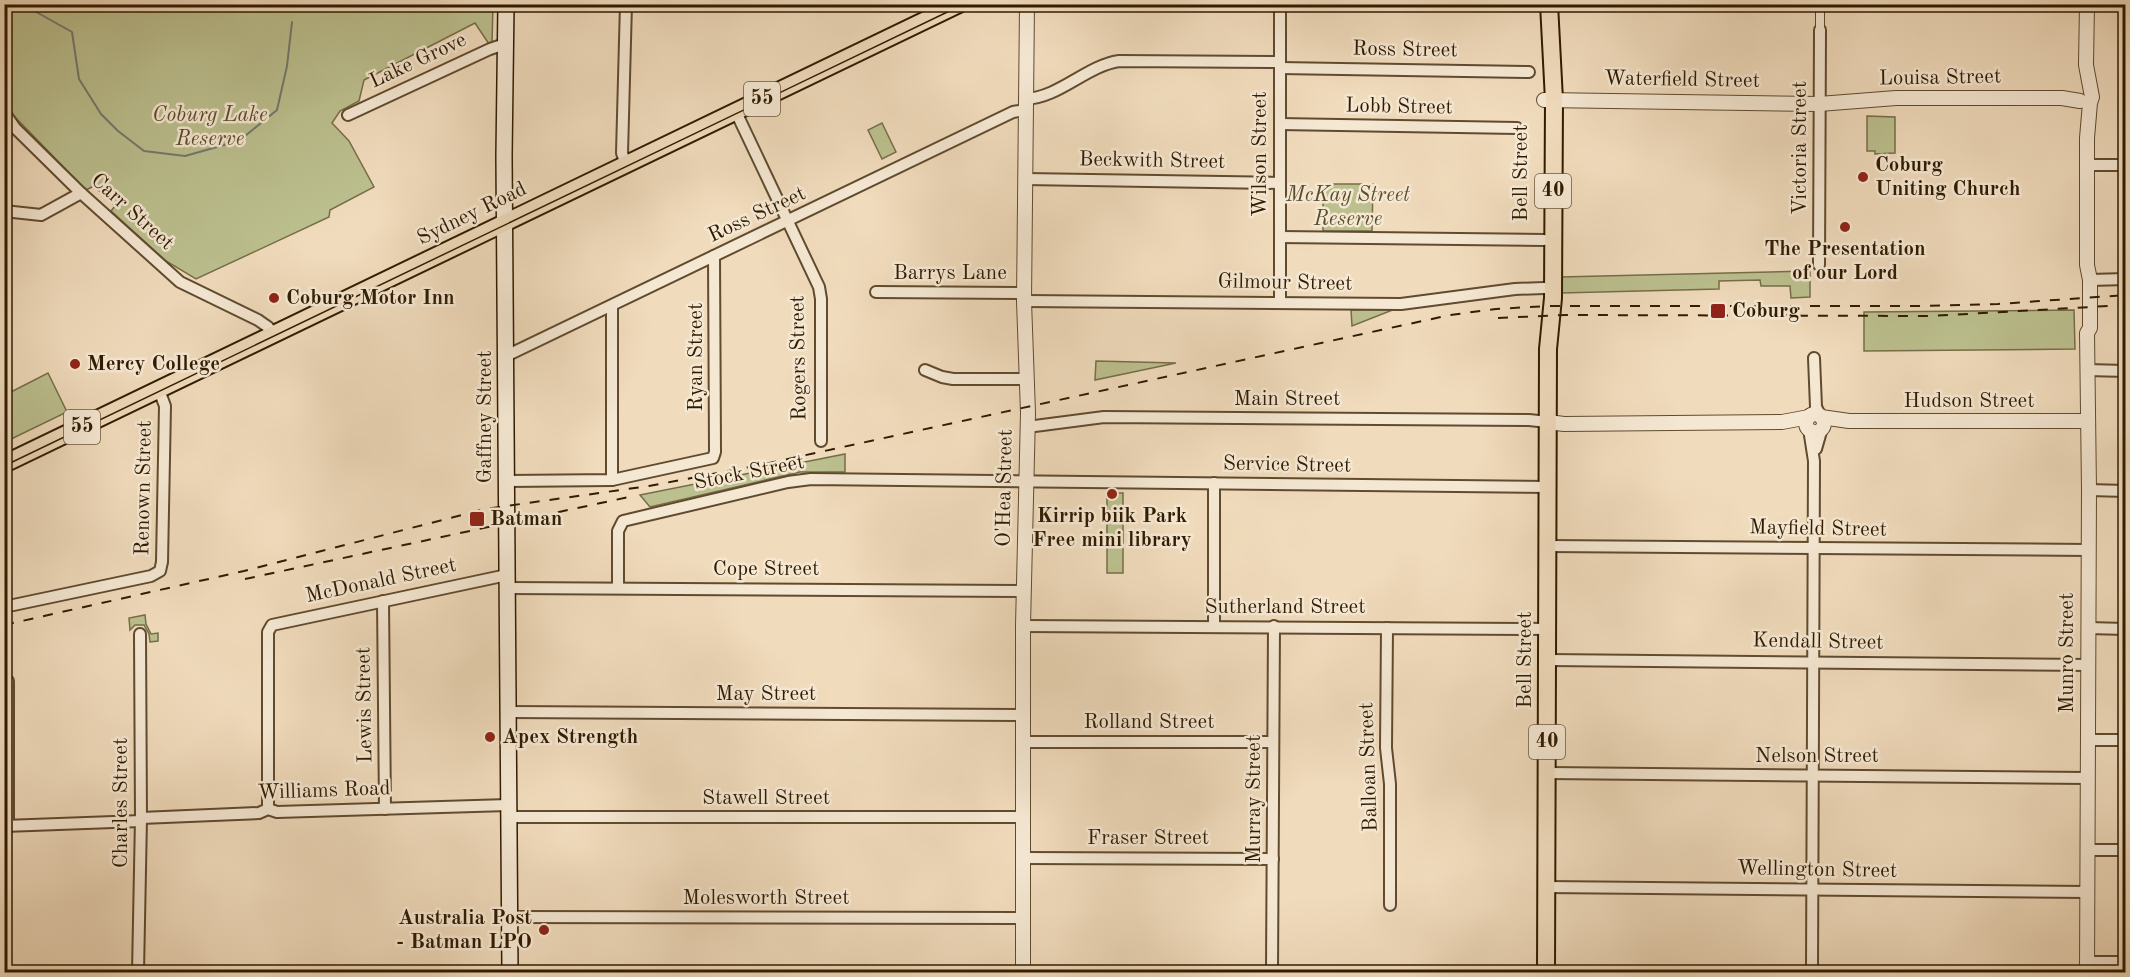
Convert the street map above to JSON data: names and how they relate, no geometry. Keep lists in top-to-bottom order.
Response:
{
  "streets": {
    "highway": [
      "55",
      "Bell Street",
      "40",
      "Sydney Road"
    ],
    "main road": ["Gaffney Street"],
    "street": [
      "Ross Street",
      "Lake Grove",
      "Louisa Street",
      "Waterfield Street",
      "Lobb Street",
      "Victoria Street",
      "Wilson Street",
      "Beckwith Street",
      "Carr Street",
      "Barrys Lane",
      "Gilmour Street",
      "Ryan Street",
      "Rogers Street",
      "Main Street",
      "Hudson Street",
      "Service Street",
      "Stock Street",
      "Renown Street",
      "O'Hea Street",
      "Mayfield Street",
      "Cope Street",
      "McDonald Street",
      "Sutherland Street",
      "Kendall Street",
      "Munro Street",
      "May Street",
      "Lewis Street",
      "Rolland Street",
      "Nelson Street",
      "Balloan Street",
      "Williams Road",
      "Stawell Street",
      "Murray Street",
      "Charles Street",
      "Fraser Street",
      "Wellington Street",
      "Molesworth Street"
    ]
  },
  "crossings": [
    ["Ross Street", "Wilson Street"],
    ["Ross Street", "Ryan Street"],
    ["Ross Street", "Rogers Street"],
    ["Ross Street", "Gaffney Street"],
    ["Ross Street", "O'Hea Street"],
    ["Lake Grove", "Gaffney Street"],
    ["Louisa Street", "Waterfield Street"],
    ["Louisa Street", "Victoria Street"],
    ["Louisa Street", "Munro Street"],
    ["Waterfield Street", "Victoria Street"],
    ["Waterfield Street", "Bell Street"],
    ["Lobb Street", "Wilson Street"],
    ["Wilson Street", "Beckwith Street"],
    ["Wilson Street", "Gilmour Street"],
    ["Beckwith Street", "O'Hea Street"],
    ["Bell Street", "Gilmour Street"],
    ["Bell Street", "Main Street"],
    ["Bell Street", "Hudson Street"],
    ["Bell Street", "Service Street"],
    ["Bell Street", "Mayfield Street"],
    ["Bell Street", "Sutherland Street"],
    ["Bell Street", "Kendall Street"],
    ["Bell Street", "Nelson Street"],
    ["Bell Street", "Wellington Street"],
    ["Carr Street", "Sydney Road"],
    ["Sydney Road", "Rogers Street"],
    ["Sydney Road", "Gaffney Street"],
    ["Sydney Road", "Renown Street"],
    ["Barrys Lane", "Gilmour Street"],
    ["Barrys Lane", "O'Hea Street"],
    ["Gilmour Street", "O'Hea Street"],
    ["Main Street", "Hudson Street"],
    ["Main Street", "O'Hea Street"],
    ["Hudson Street", "Munro Street"],
    ["Gaffney Street", "Cope Street"],
    ["Gaffney Street", "McDonald Street"],
    ["Gaffney Street", "May Street"],
    ["Gaffney Street", "Williams Road"],
    ["Gaffney Street", "Stawell Street"],
    ["Gaffney Street", "Molesworth Street"],
    ["Service Street", "Stock Street"],
    ["Service Street", "O'Hea Street"],
    ["Stock Street", "O'Hea Street"],
    ["Stock Street", "Cope Street"],
    ["O'Hea Street", "Cope Street"],
    ["O'Hea Street", "Sutherland Street"],
    ["O'Hea Street", "May Street"],
    ["O'Hea Street", "Rolland Street"],
    ["O'Hea Street", "Stawell Street"],
    ["O'Hea Street", "Fraser Street"],
    ["O'Hea Street", "Molesworth Street"],
    ["Mayfield Street", "Munro Street"],
    ["Cope Street", "McDonald Street"],
    ["McDonald Street", "Lewis Street"],
    ["McDonald Street", "Williams Road"],
    ["Sutherland Street", "Balloan Street"],
    ["Sutherland Street", "Murray Street"],
    ["Kendall Street", "Munro Street"],
    ["Munro Street", "Nelson Street"],
    ["Munro Street", "Wellington Street"],
    ["Lewis Street", "Williams Road"],
    ["Rolland Street", "Murray Street"],
    ["Williams Road", "Stawell Street"],
    ["Williams Road", "Charles Street"],
    ["Murray Street", "Fraser Street"]
  ],
  "parks": ["Coburg Lake Reserve", "McKay Street Reserve"],
  "places": {
    "other": [
      "Coburg Uniting Church",
      "The Presentation of our Lord",
      "Coburg Motor Inn",
      "Mercy College",
      "Kirrip biik Park Free mini library",
      "Apex Strength",
      "Australia Post - Batman LPO"
    ],
    "transit": ["Coburg", "Batman"]
  }
}
